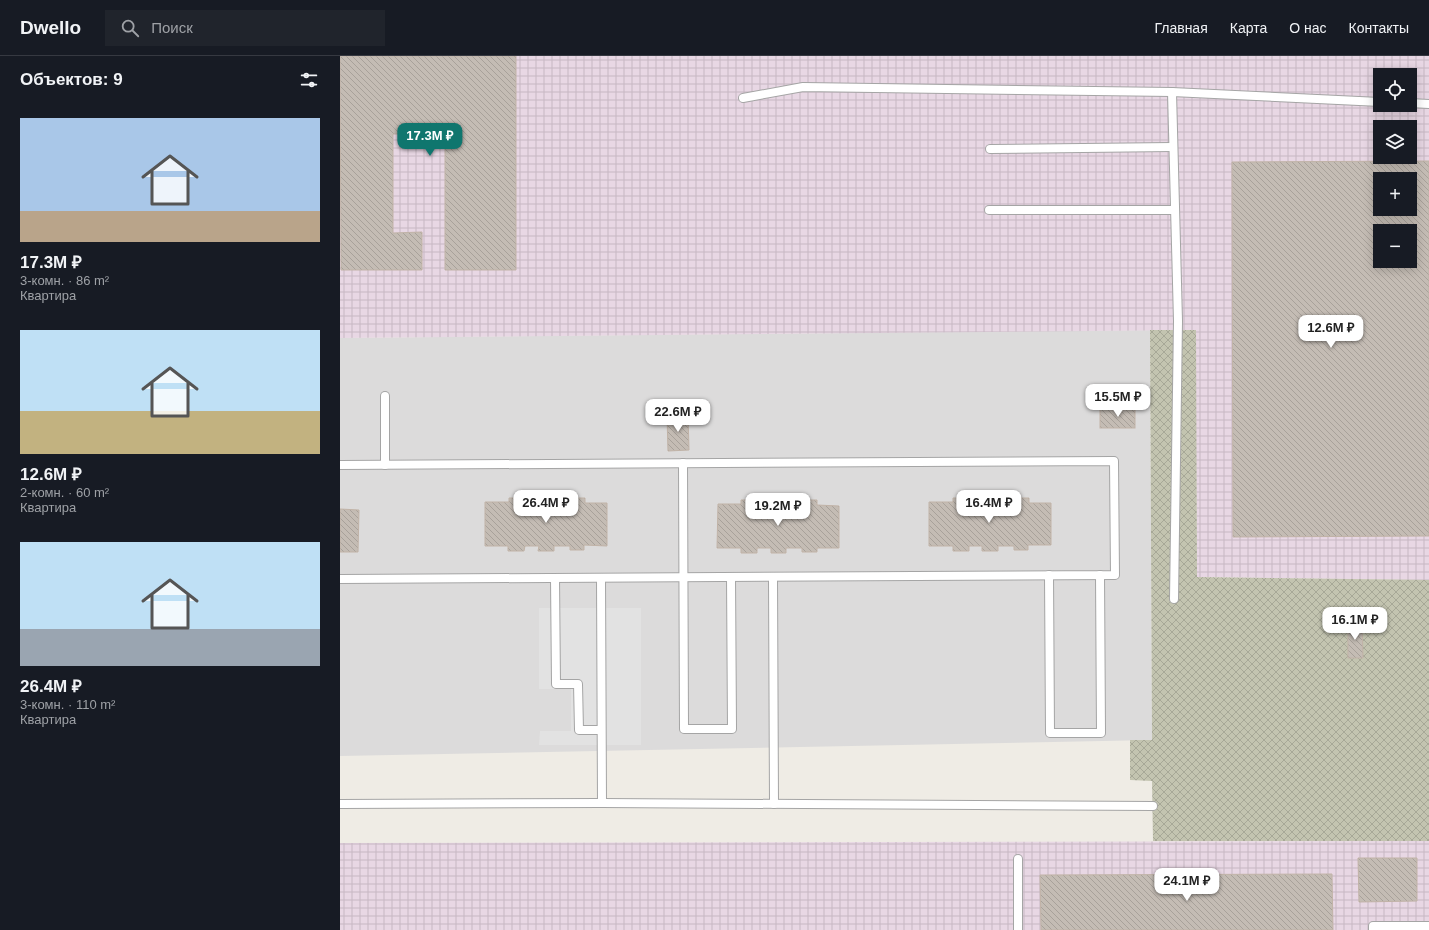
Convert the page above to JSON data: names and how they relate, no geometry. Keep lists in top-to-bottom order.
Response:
{
  "page": {
    "header": "Dwello",
    "search": "Поиск",
    "nav": [
      "Главная",
      "Карта",
      "О нас",
      "Контакты"
    ],
    "heading": "Объектов: 9",
    "map_buttons": ["+", "−"],
    "list": [
      {
        "name": "17.3M ₽",
        "note": "3-комн. · 86 m² · Квартира"
      },
      {
        "name": "12.6M ₽",
        "note": "2-комн. · 60 m² · Квартира"
      },
      {
        "name": "26.4M ₽",
        "note": "3-комн. · 110 m² · Квартира"
      }
    ],
    "price": [
      "17.3M ₽",
      "12.6M ₽",
      "15.5M ₽",
      "22.6M ₽",
      "26.4M ₽",
      "16.4M ₽",
      "19.2M ₽",
      "16.1M ₽",
      "24.1M ₽"
    ]
  }
}
